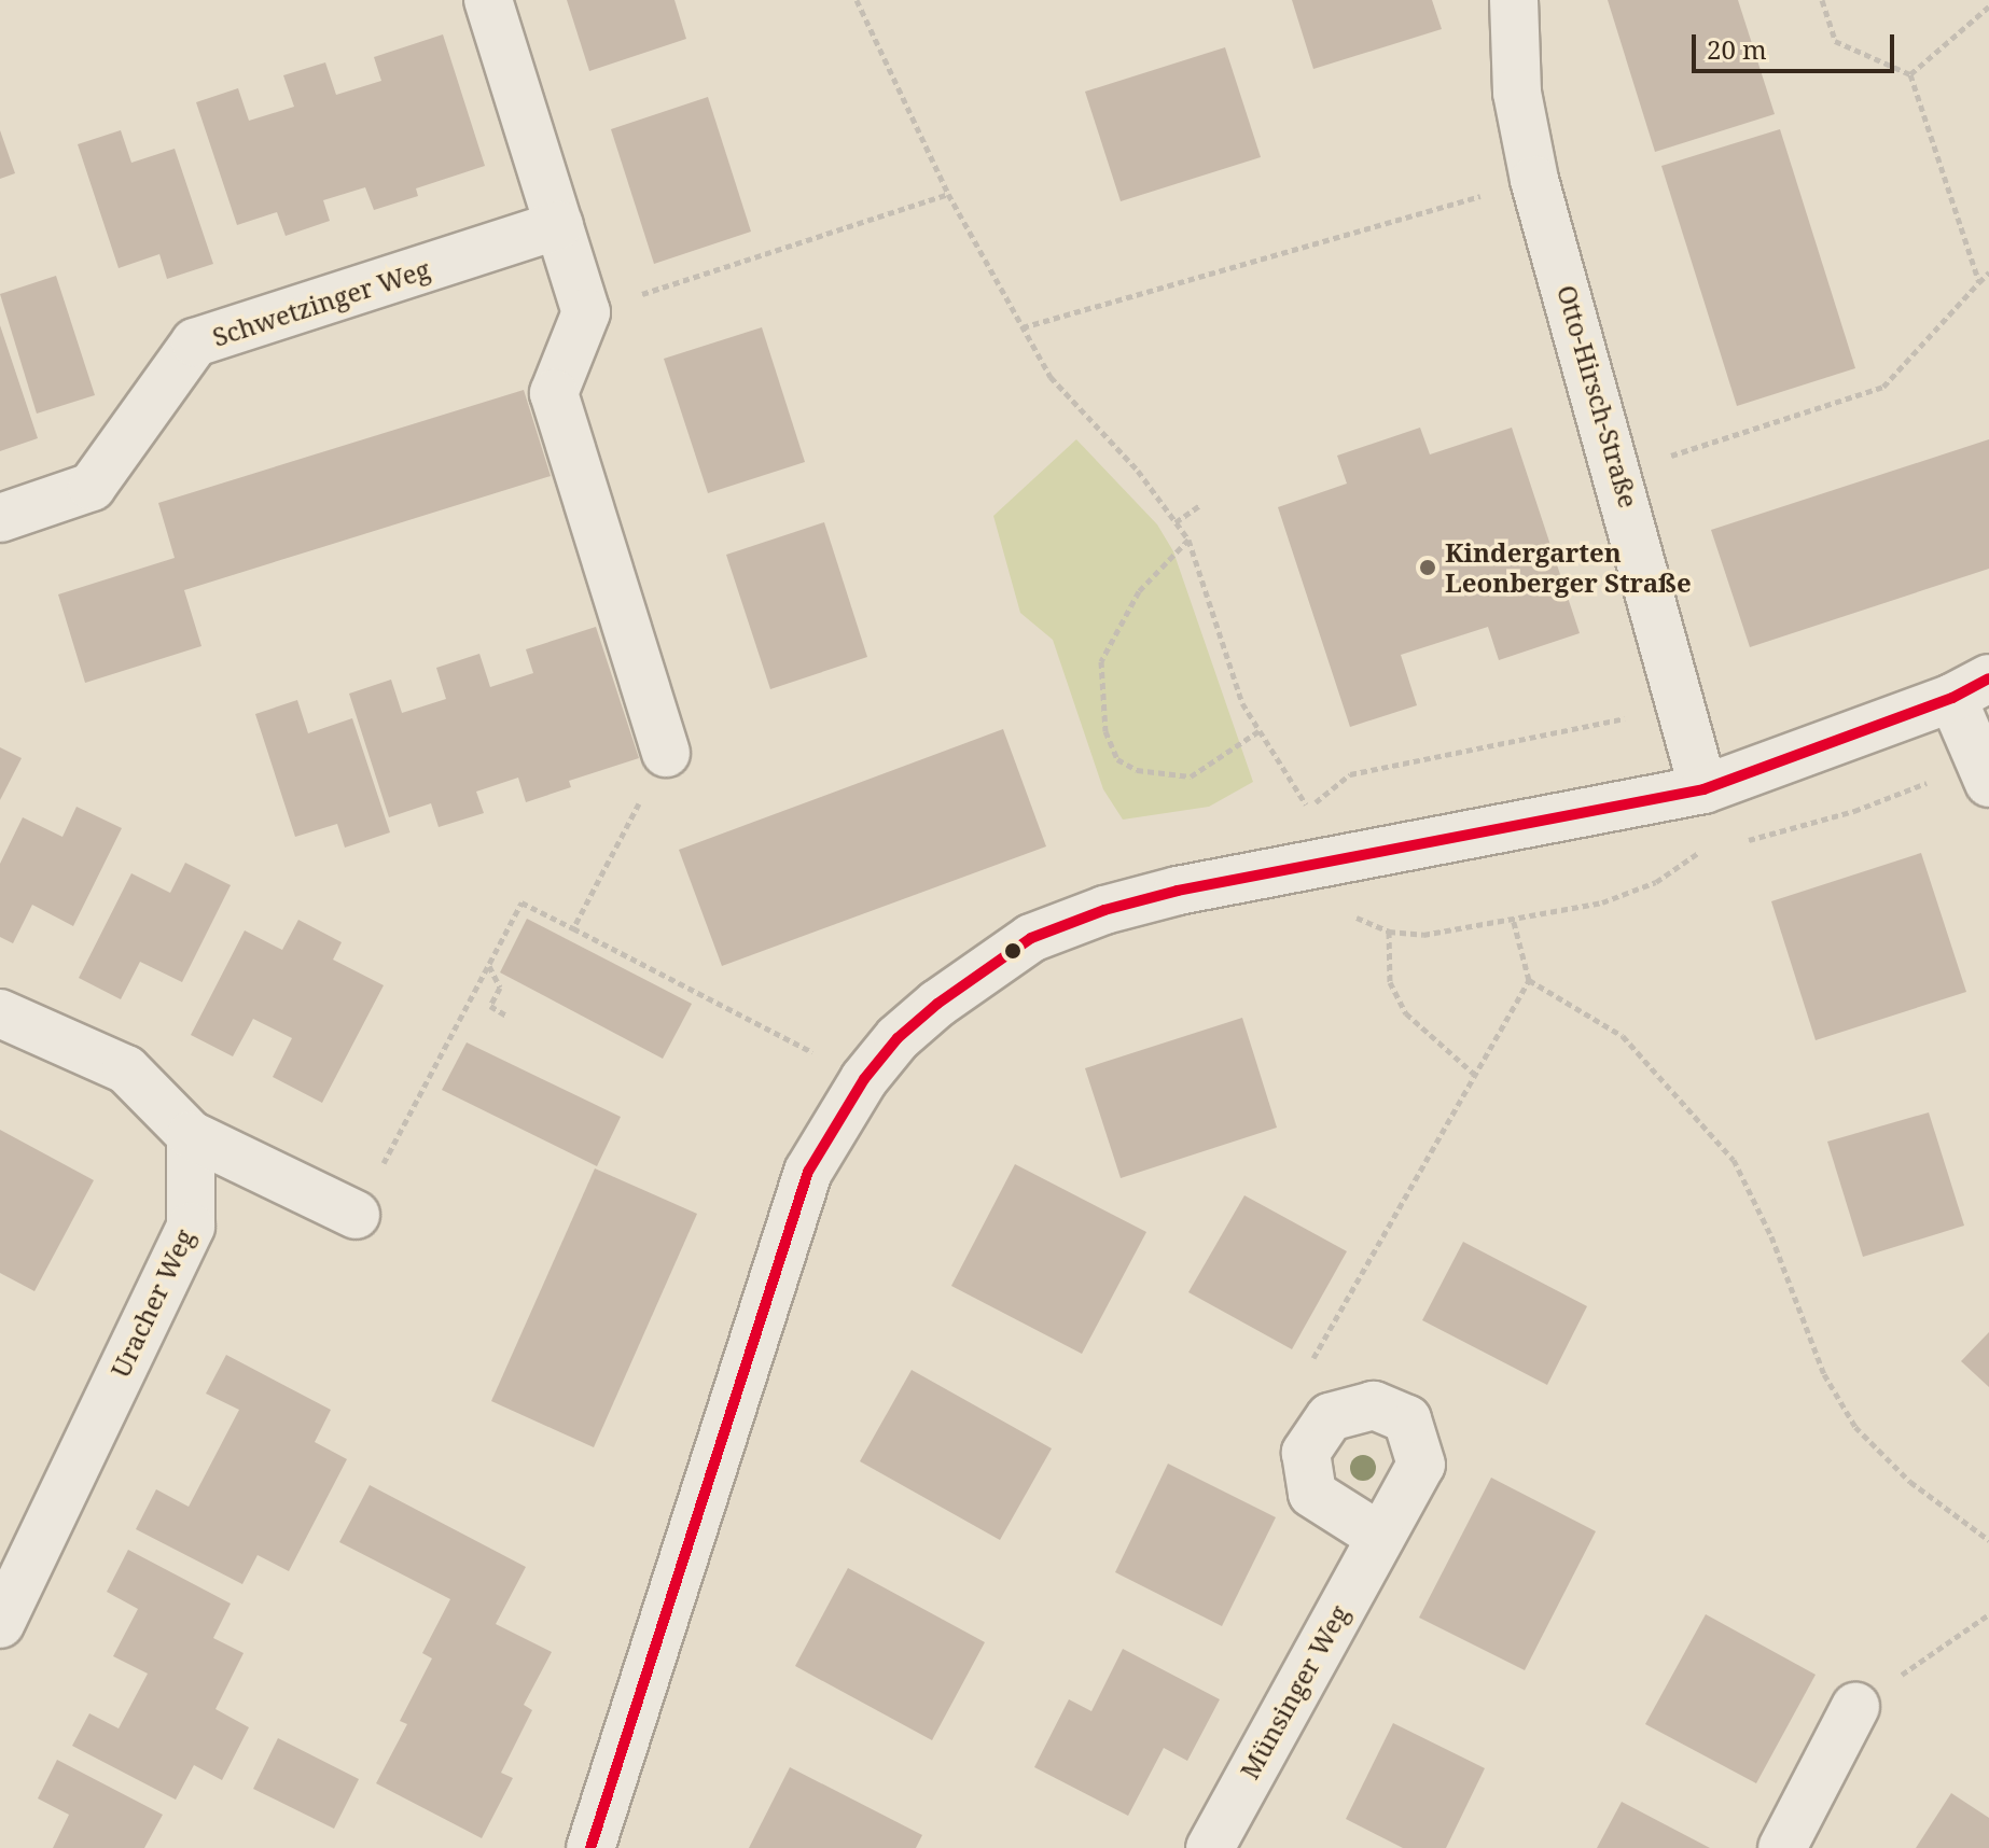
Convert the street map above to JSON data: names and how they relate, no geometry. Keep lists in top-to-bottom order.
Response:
{
  "streets": {
    "street": [
      "Schwetzinger Weg",
      "Otto-Hirsch-Straße",
      "Uracher Weg",
      "Münsinger Weg"
    ]
  },
  "places": ["Kindergarten Leonberger Straße"],
  "scale_bar": "20 m"
}
